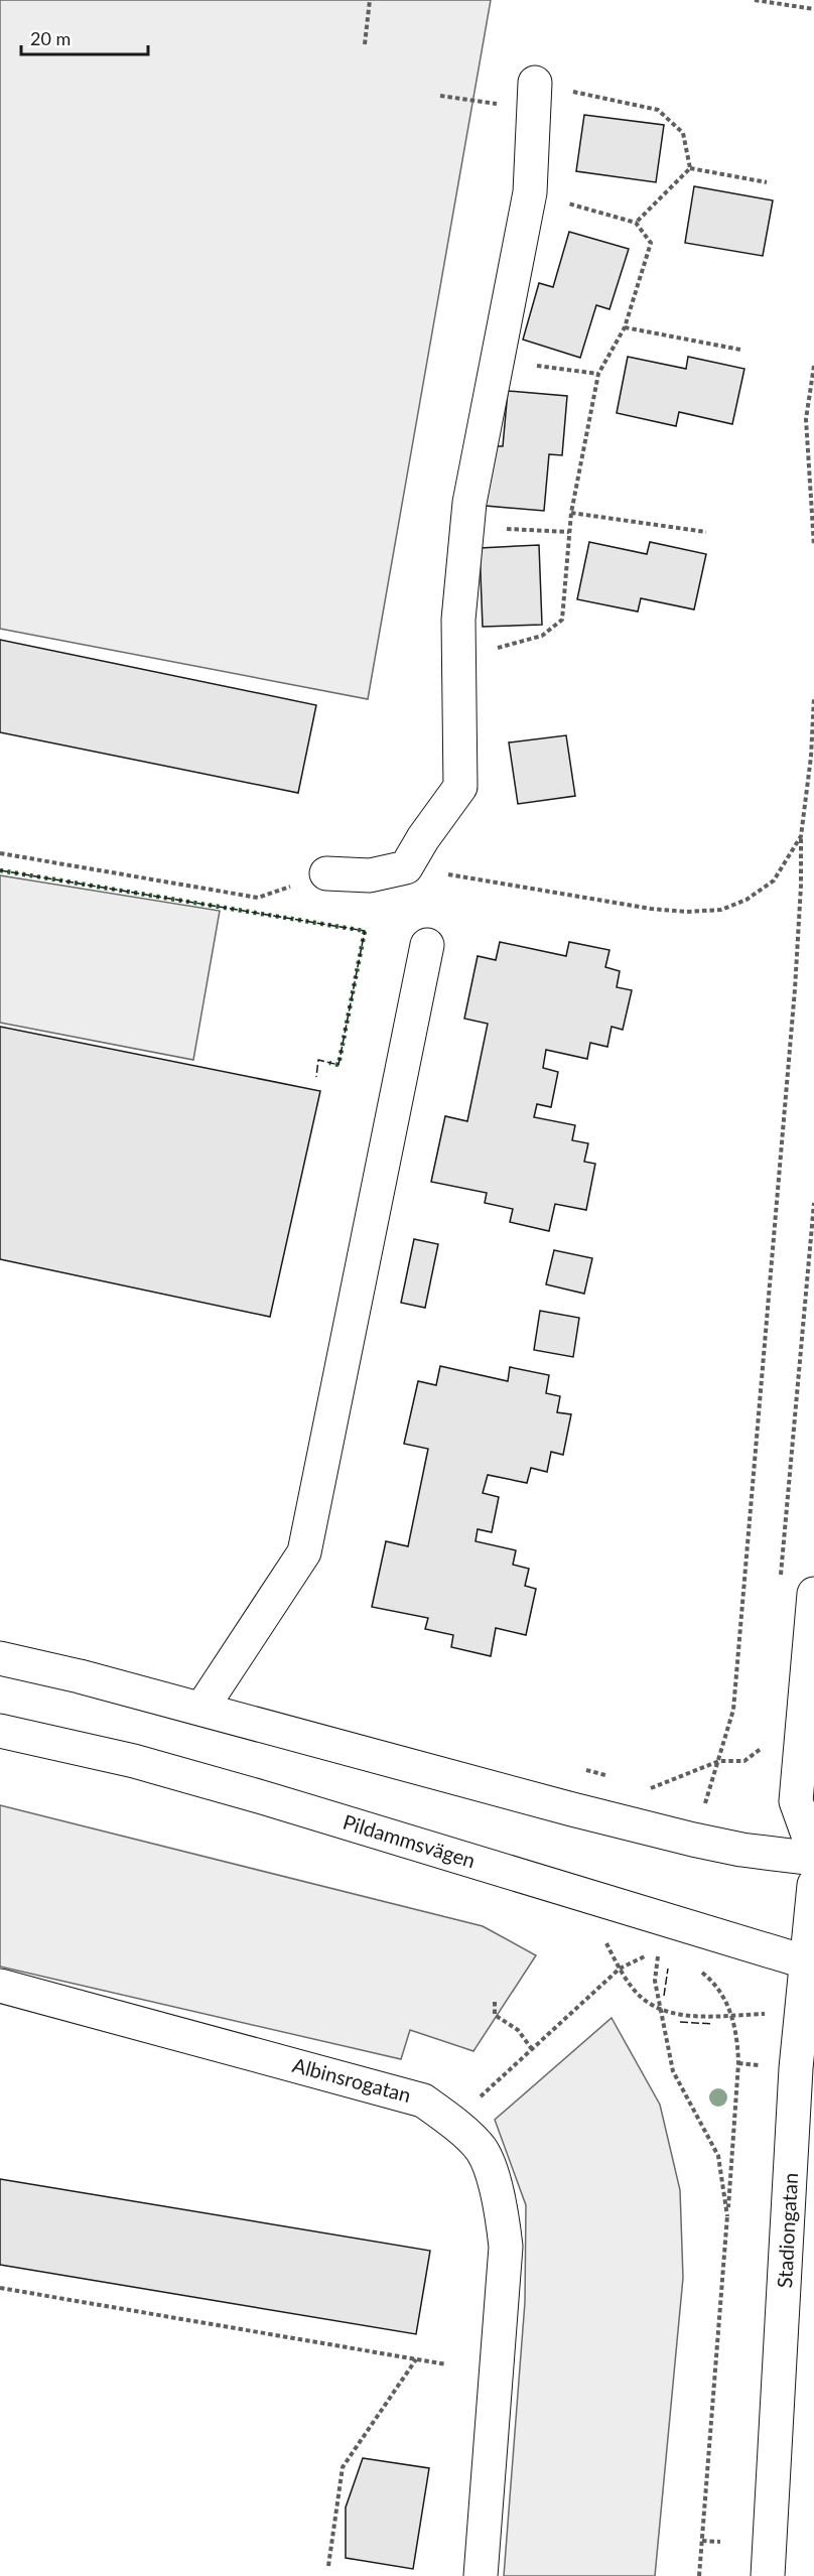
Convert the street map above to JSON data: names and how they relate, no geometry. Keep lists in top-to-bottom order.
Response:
{
  "streets": {
    "main road": ["Pildammsvägen", "Albinsrogatan", "Stadiongatan"]
  },
  "crossings": [
    ["Pildammsvägen", "Stadiongatan"]
  ],
  "scale_bar": "20 m"
}
